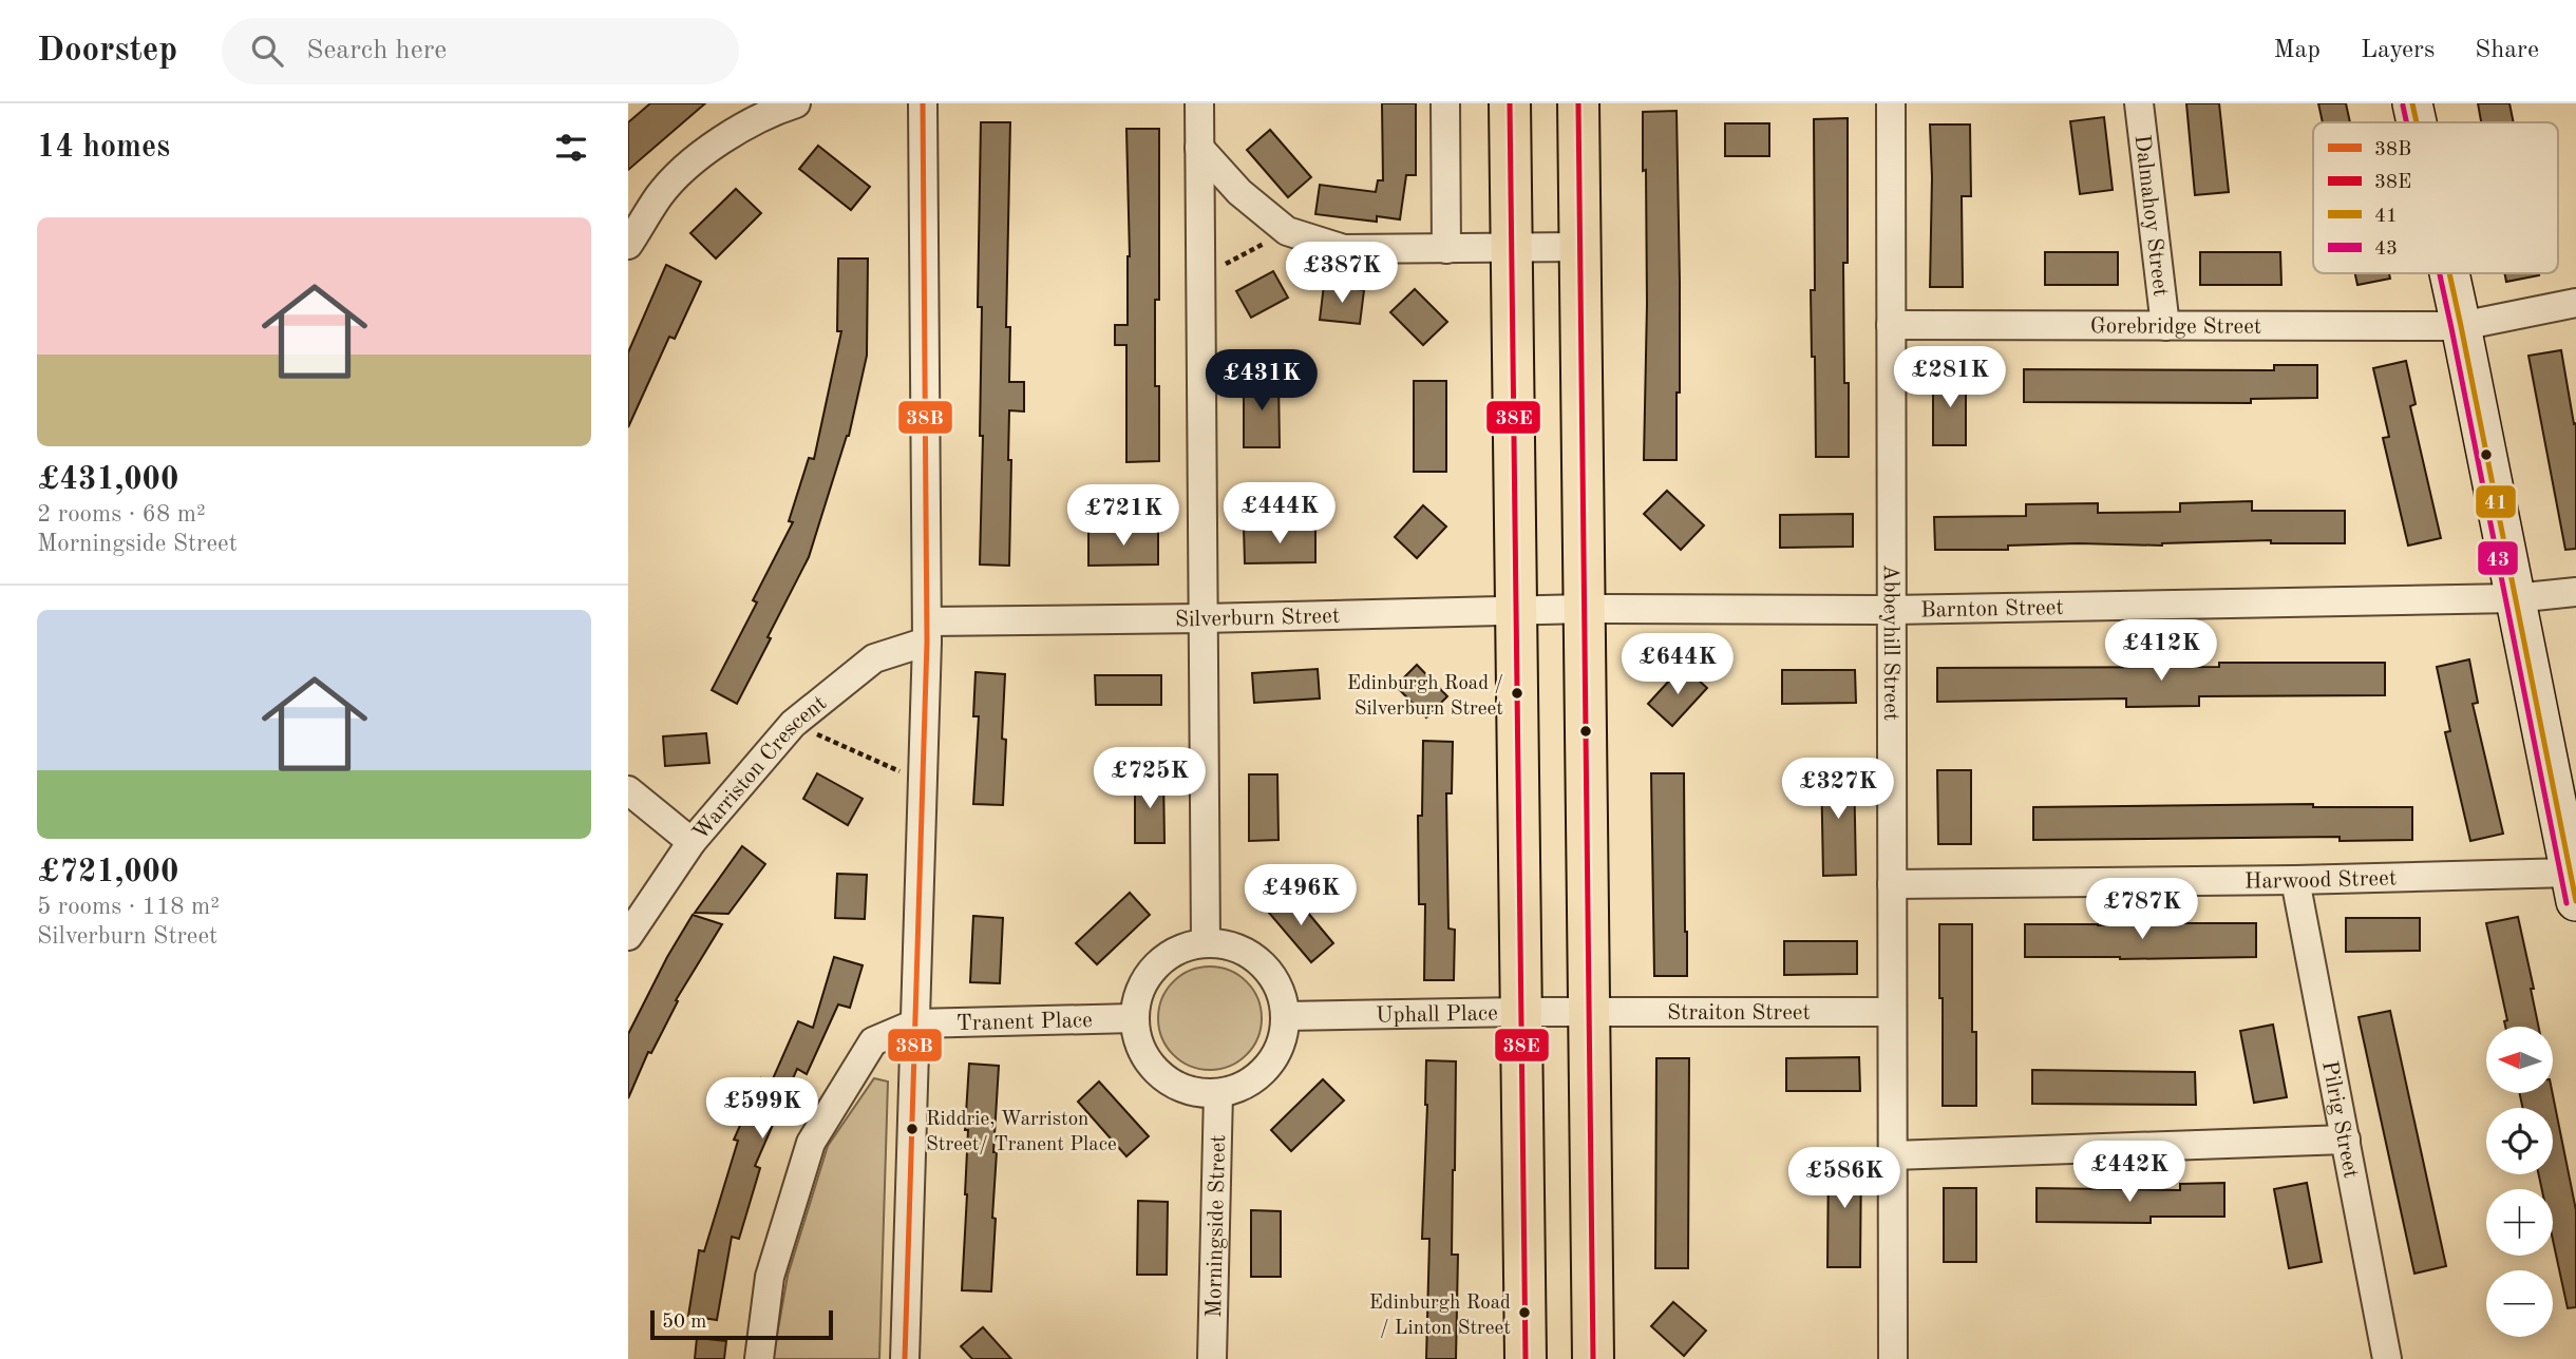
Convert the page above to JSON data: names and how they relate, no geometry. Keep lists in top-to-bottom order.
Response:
{
  "streets": {
    "street": [
      "Dalmahoy Street",
      "Gorebridge Street",
      "Barnton Street",
      "Silverburn Street",
      "Abbeyhill Street",
      "Warriston Crescent",
      "Harwood Street",
      "Straiton Street",
      "Uphall Place",
      "Tranent Place",
      "Pilrig Street",
      "Morningside Street"
    ]
  },
  "crossings": [
    ["Dalmahoy Street", "Gorebridge Street"],
    ["Gorebridge Street", "Abbeyhill Street"],
    ["Barnton Street", "Silverburn Street"],
    ["Barnton Street", "Abbeyhill Street"],
    ["Silverburn Street", "Warriston Crescent"],
    ["Abbeyhill Street", "Harwood Street"],
    ["Abbeyhill Street", "Straiton Street"],
    ["Harwood Street", "Pilrig Street"],
    ["Straiton Street", "Uphall Place"],
    ["Uphall Place", "Tranent Place"],
    ["Uphall Place", "Morningside Street"],
    ["Tranent Place", "Morningside Street"]
  ],
  "places": ["Edinburgh Road / Silverburn Street", "Riddrie, Warriston Street/ Tranent Place", "Edinburgh Road / Linton Street"],
  "lines": [
    "transit line 38B",
    "transit line 38E",
    "transit line 41",
    "transit line 43"
  ],
  "legend": [
    "38B",
    "38E",
    "41",
    "43"
  ],
  "scale_bar": "50 m",
  "north": "left",
  "page": {
    "header": "Doorstep",
    "search": "Search here",
    "nav": ["Map", "Layers", "Share"],
    "heading": "14 homes",
    "list": [
      {
        "name": "£431,000",
        "note": "2 rooms · 68 m² · Morningside Street"
      },
      {
        "name": "£721,000",
        "note": "5 rooms · 118 m² · Silverburn Street"
      }
    ],
    "price": [
      "£387K",
      "£281K",
      "£431K",
      "£444K",
      "£721K",
      "£412K",
      "£644K",
      "£725K",
      "£327K",
      "£496K",
      "£787K",
      "£599K",
      "£442K",
      "£586K"
    ],
    "map_buttons": ["+", "−"],
    "scale": "50 m"
  }
}
